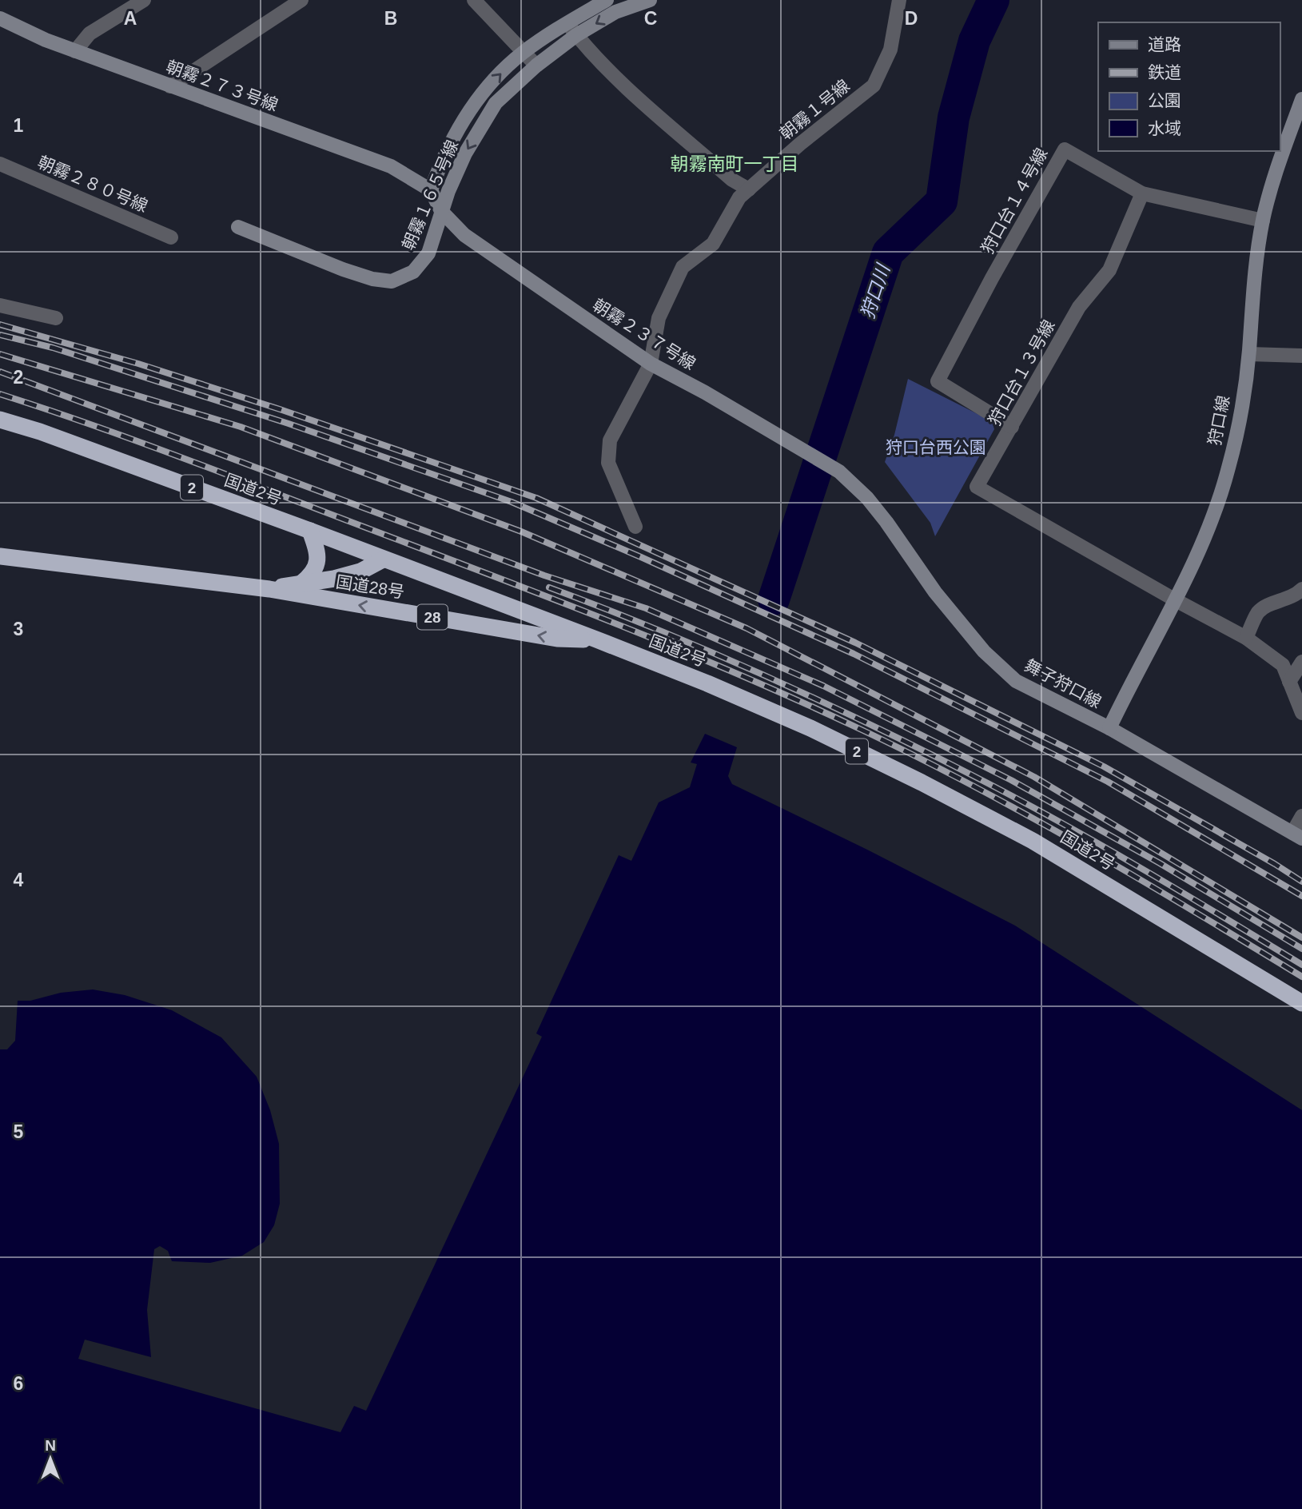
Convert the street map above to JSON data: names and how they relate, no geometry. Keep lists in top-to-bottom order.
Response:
{
  "streets": {
    "highway": [
      "2",
      "国道2号",
      "国道28号",
      "28"
    ],
    "street": [
      "朝霧２７３号線",
      "朝霧１号線",
      "朝霧２８０号線",
      "朝霧１６５号線",
      "狩口台１４号線",
      "朝霧２３７号線",
      "狩口台１３号線",
      "狩口線",
      "舞子狩口線"
    ]
  },
  "crossings": [
    ["朝霧２７３号線", "朝霧１６５号線"],
    ["朝霧２７３号線", "朝霧２３７号線"],
    ["朝霧１号線", "朝霧２３７号線"],
    ["朝霧１６５号線", "朝霧２３７号線"],
    ["狩口台１４号線", "狩口台１３号線"],
    ["狩口台１４号線", "狩口線"],
    ["朝霧２３７号線", "舞子狩口線"],
    ["狩口台１３号線", "狩口線"],
    ["狩口線", "舞子狩口線"],
    ["国道2号", "国道28号"]
  ],
  "one_way": ["国道28号"],
  "districts": ["朝霧南町一丁目"],
  "water": ["狩口川"],
  "parks": ["狩口台西公園"],
  "legend": [
    "道路",
    "鉄道",
    "公園",
    "水域"
  ],
  "north": "top",
  "grid": {
    "columns": [
      "A",
      "B",
      "C",
      "D"
    ],
    "rows": [
      "1",
      "2",
      "3",
      "4",
      "5",
      "6"
    ]
  }
}
